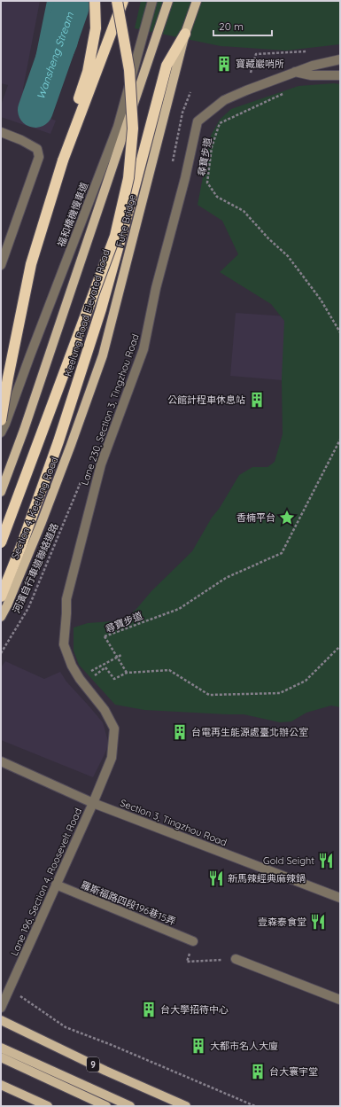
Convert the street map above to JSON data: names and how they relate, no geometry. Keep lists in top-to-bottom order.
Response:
{
  "streets": {
    "highway": ["Keelung Road Elevated Road"],
    "main road": ["Fuhe Bridge", "Section 4, Keelung Road", "9"],
    "street": [
      "福和橋機慢車道",
      "Lane 230, Section 3, Tingzhou Road",
      "Section 3, Tingzhou Road",
      "Lane 196, Section 4, Roosevelt Road",
      "羅斯福路四段196巷15弄"
    ],
    "path": ["尋寶步道", "河濱自行車道聯絡道路"]
  },
  "crossings": [
    ["Fuhe Bridge", "Keelung Road Elevated Road"],
    ["Fuhe Bridge", "Section 4, Keelung Road"],
    ["Lane 230, Section 3, Tingzhou Road", "Section 3, Tingzhou Road"],
    ["Lane 230, Section 3, Tingzhou Road", "Lane 196, Section 4, Roosevelt Road"],
    ["Section 3, Tingzhou Road", "Lane 196, Section 4, Roosevelt Road"],
    ["Lane 196, Section 4, Roosevelt Road", "羅斯福路四段196巷15弄"]
  ],
  "water": ["Wansheng Stream"],
  "places": {
    "building": [
      "寶藏巖哨所",
      "公館計程車休息站",
      "台電再生能源處臺北辦公室",
      "台大學招待中心",
      "大都市名人大廈",
      "台大寰宇堂"
    ],
    "place": ["香楠平台"],
    "restaurant": ["Gold Seight", "新馬辣經典麻辣鍋", "壹森泰食堂"]
  },
  "scale_bar": "20 m"
}
